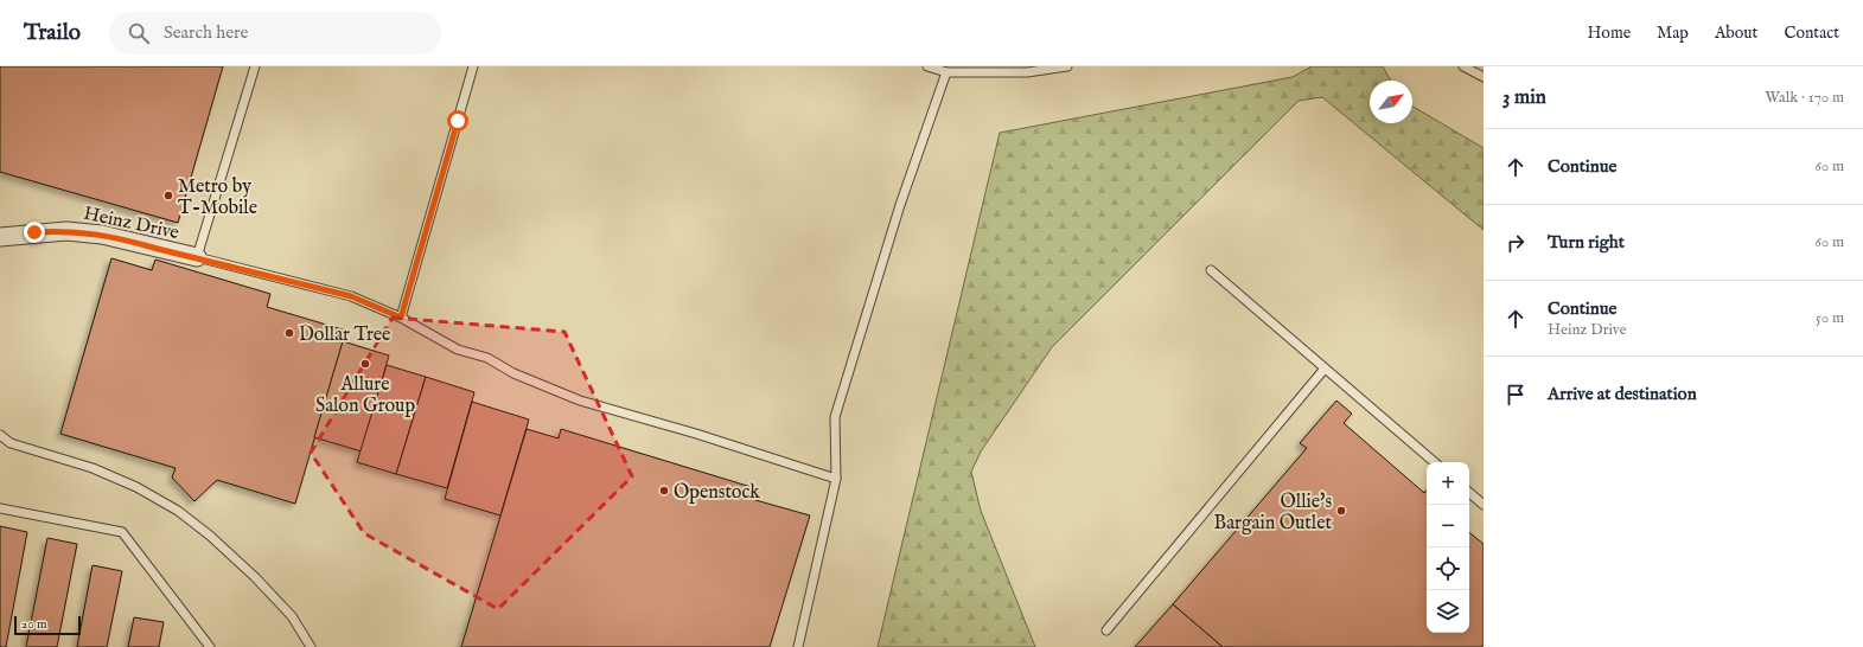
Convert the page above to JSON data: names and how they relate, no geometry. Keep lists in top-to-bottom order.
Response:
{
  "streets": {
    "street": ["Heinz Drive"]
  },
  "places": [
    "Metro by T-Mobile",
    "Dollar Tree",
    "Allure Salon Group",
    "Openstock",
    "Ollie's Bargain Outlet"
  ],
  "scale_bar": "20 m",
  "north": "top right",
  "page": {
    "header": "Trailo",
    "search": "Search here",
    "nav": [
      "Home",
      "Map",
      "About",
      "Contact"
    ],
    "heading": ["3 min", "Walk · 170 m"],
    "list": [
      ["Continue", "60 m"],
      ["Turn right", "60 m"],
      ["Continue", "Heinz Drive", "50 m"],
      "Arrive at destination"
    ],
    "map_buttons": ["+", "−"],
    "scale": "20 m"
  }
}
